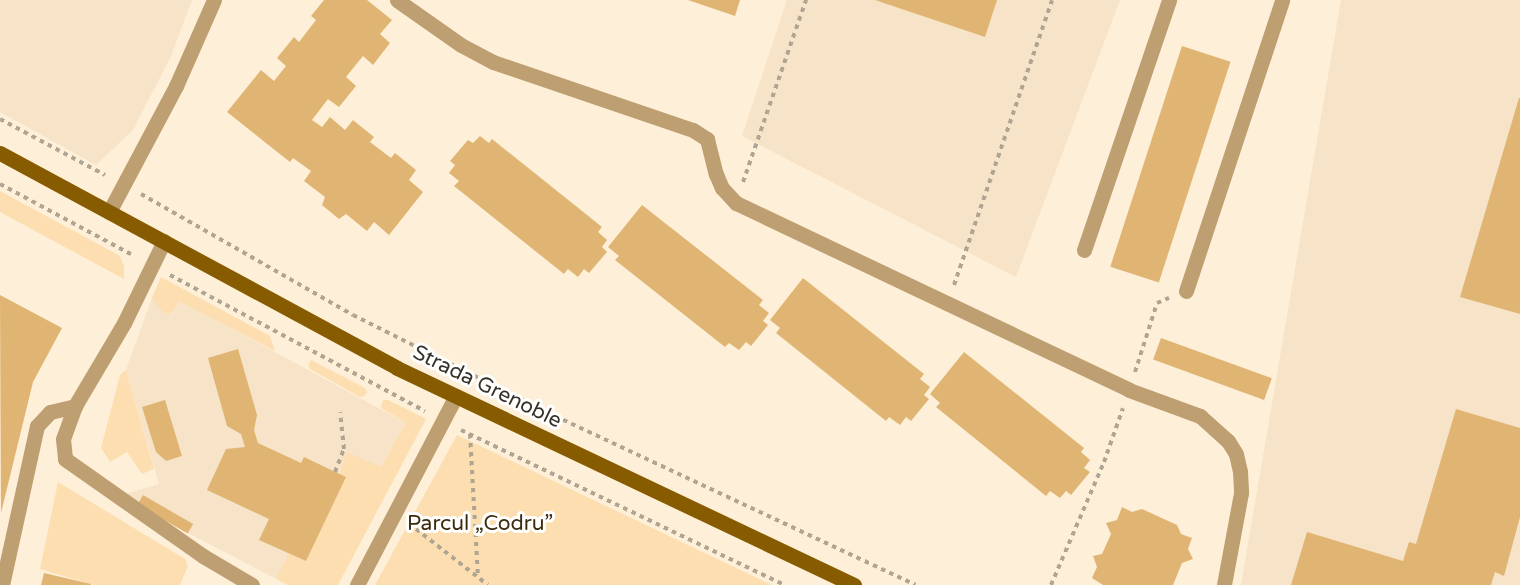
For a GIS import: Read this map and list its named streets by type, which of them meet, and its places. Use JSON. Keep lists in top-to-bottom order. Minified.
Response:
{"streets":{"main road":["Strada Grenoble"]},"parks":["Parcul „Codru”"]}
